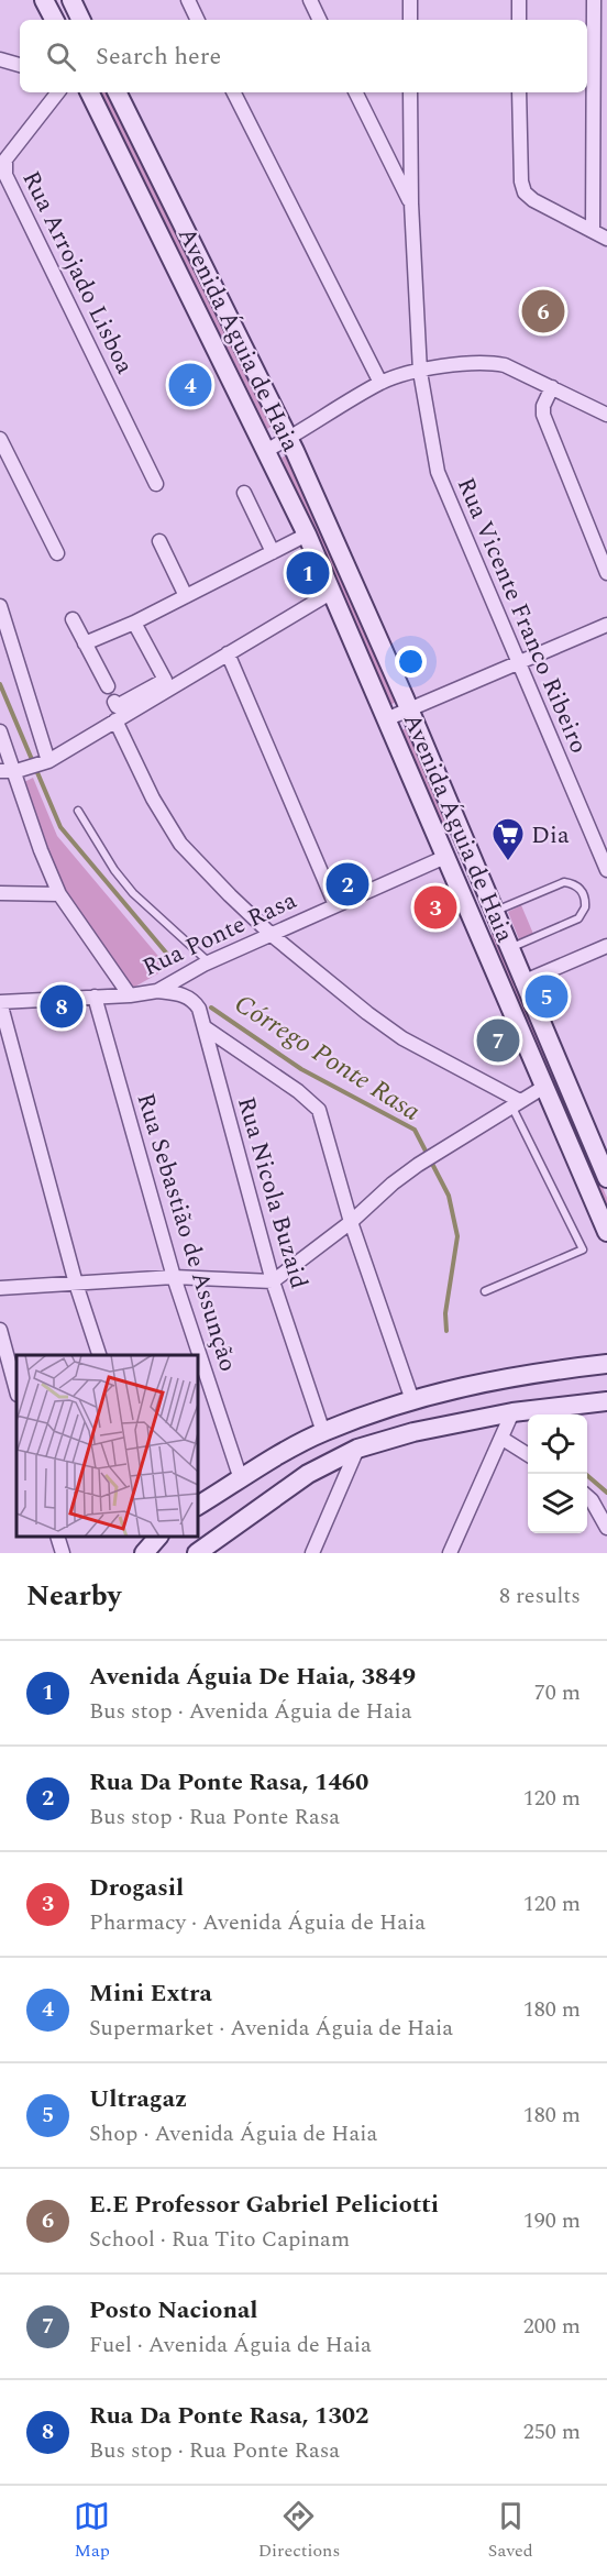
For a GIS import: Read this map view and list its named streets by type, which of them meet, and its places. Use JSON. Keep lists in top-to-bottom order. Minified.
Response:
{"streets":{"main road":["Avenida Águia de Haia"],"street":["Rua Arrojado Lisboa","Rua Vicente Franco Ribeiro","Rua Ponte Rasa","Rua Nicola Buzaid","Rua Sebastião de Assunção"]},"crossings":[["Avenida Águia de Haia","Rua Ponte Rasa"],["Rua Ponte Rasa","Rua Nicola Buzaid"],["Rua Ponte Rasa","Rua Sebastião de Assunção"]],"water":["Córrego Ponte Rasa"],"places":{"supermarket":["Dia"]},"page":{"search":"Search here","pins":["6","4","1","2","3","5","8","7"],"heading":["Nearby","8 results"],"list":[{"mark":"1","name":"Avenida Águia De Haia, 3849","note":"Bus stop · Avenida Águia de Haia","value":"70 m"},{"mark":"2","name":"Rua Da Ponte Rasa, 1460","note":"Bus stop · Rua Ponte Rasa","value":"120 m"},{"mark":"3","name":"Drogasil","note":"Pharmacy · Avenida Águia de Haia","value":"120 m"},{"mark":"4","name":"Mini Extra","note":"Supermarket · Avenida Águia de Haia","value":"180 m"},{"mark":"5","name":"Ultragaz","note":"Shop · Avenida Águia de Haia","value":"180 m"},{"mark":"6","name":"E.E Professor Gabriel Peliciotti","note":"School · Rua Tito Capinam","value":"190 m"},{"mark":"7","name":"Posto Nacional","note":"Fuel · Avenida Águia de Haia","value":"200 m"},{"mark":"8","name":"Rua Da Ponte Rasa, 1302","note":"Bus stop · Rua Ponte Rasa","value":"250 m"}],"nav":["Map","Directions","Saved"]}}
